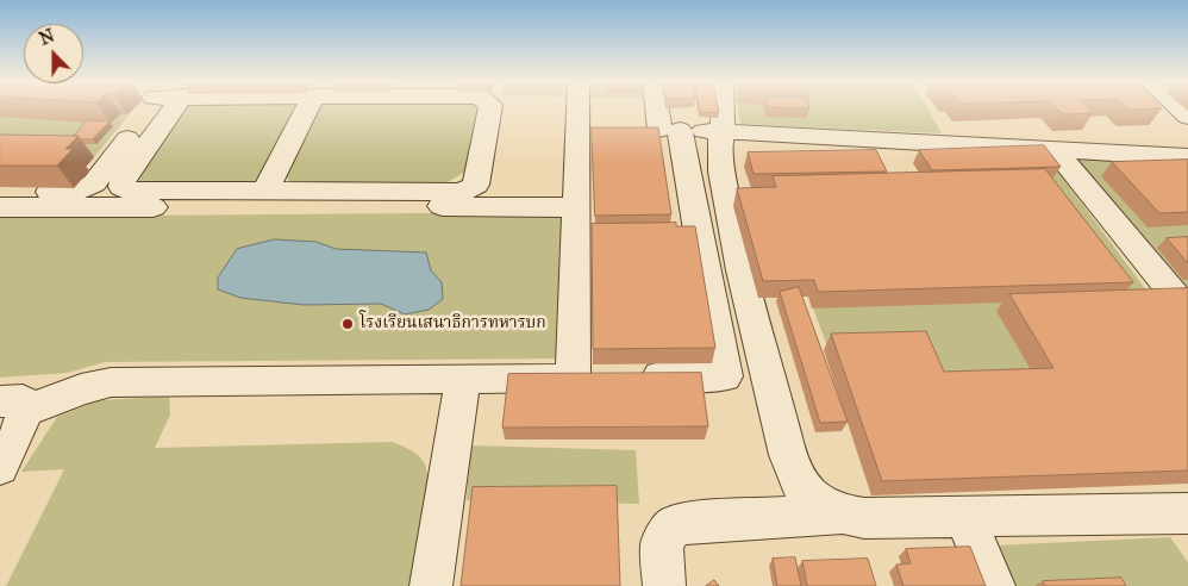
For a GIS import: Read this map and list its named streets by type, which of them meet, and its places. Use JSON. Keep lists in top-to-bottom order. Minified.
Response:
{"places":["โรงเรียนเสนาธิการทหารบก"],"north":"top"}
